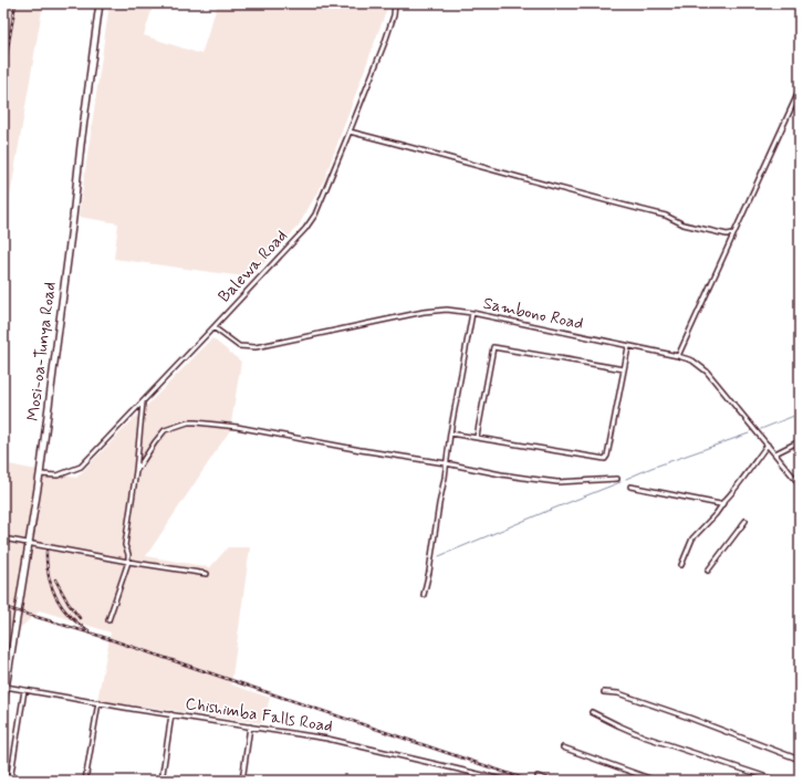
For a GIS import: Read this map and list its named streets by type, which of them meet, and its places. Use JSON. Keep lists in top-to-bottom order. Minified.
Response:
{"streets":{"highway":["Mosi-oa-Tunya Road"],"street":["Balewa Road","Sambono Road","Chishimba Falls Road"]},"crossings":[["Balewa Road","Sambono Road"],["Balewa Road","Mosi-oa-Tunya Road"],["Mosi-oa-Tunya Road","Chishimba Falls Road"]]}
